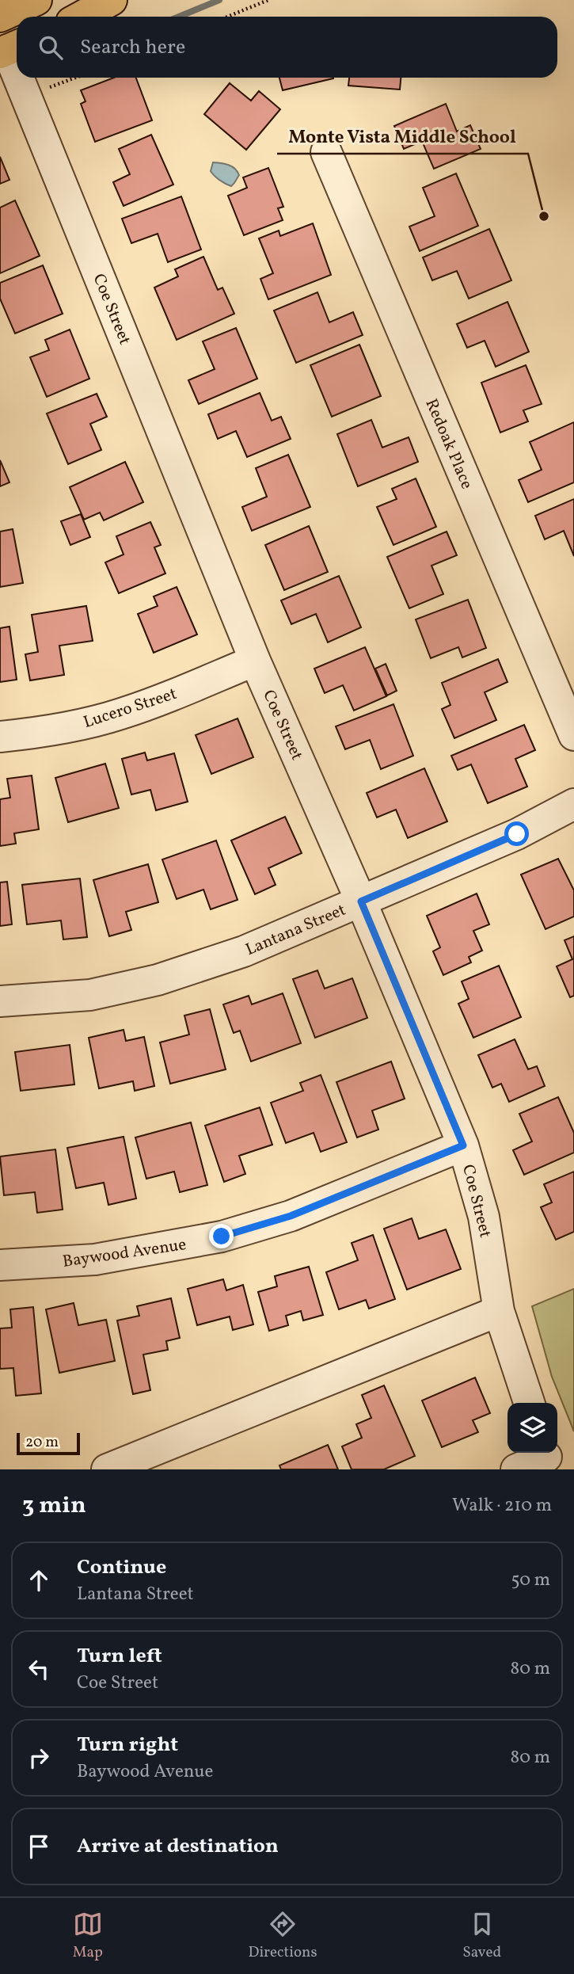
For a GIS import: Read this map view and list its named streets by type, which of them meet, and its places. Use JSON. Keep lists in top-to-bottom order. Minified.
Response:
{"streets":{"street":["Coe Street","Redoak Place","Lucero Street","Lantana Street","Baywood Avenue"]},"crossings":[["Coe Street","Lucero Street"],["Coe Street","Lantana Street"],["Coe Street","Baywood Avenue"]],"places":["Monte Vista Middle School"],"scale_bar":"20 m","page":{"search":"Search here","scale":"20 m","heading":["3 min","Walk · 210 m"],"list":[["Continue","Lantana Street","50 m"],["Turn left","Coe Street","80 m"],["Turn right","Baywood Avenue","80 m"],"Arrive at destination"],"nav":["Map","Directions","Saved"]}}
